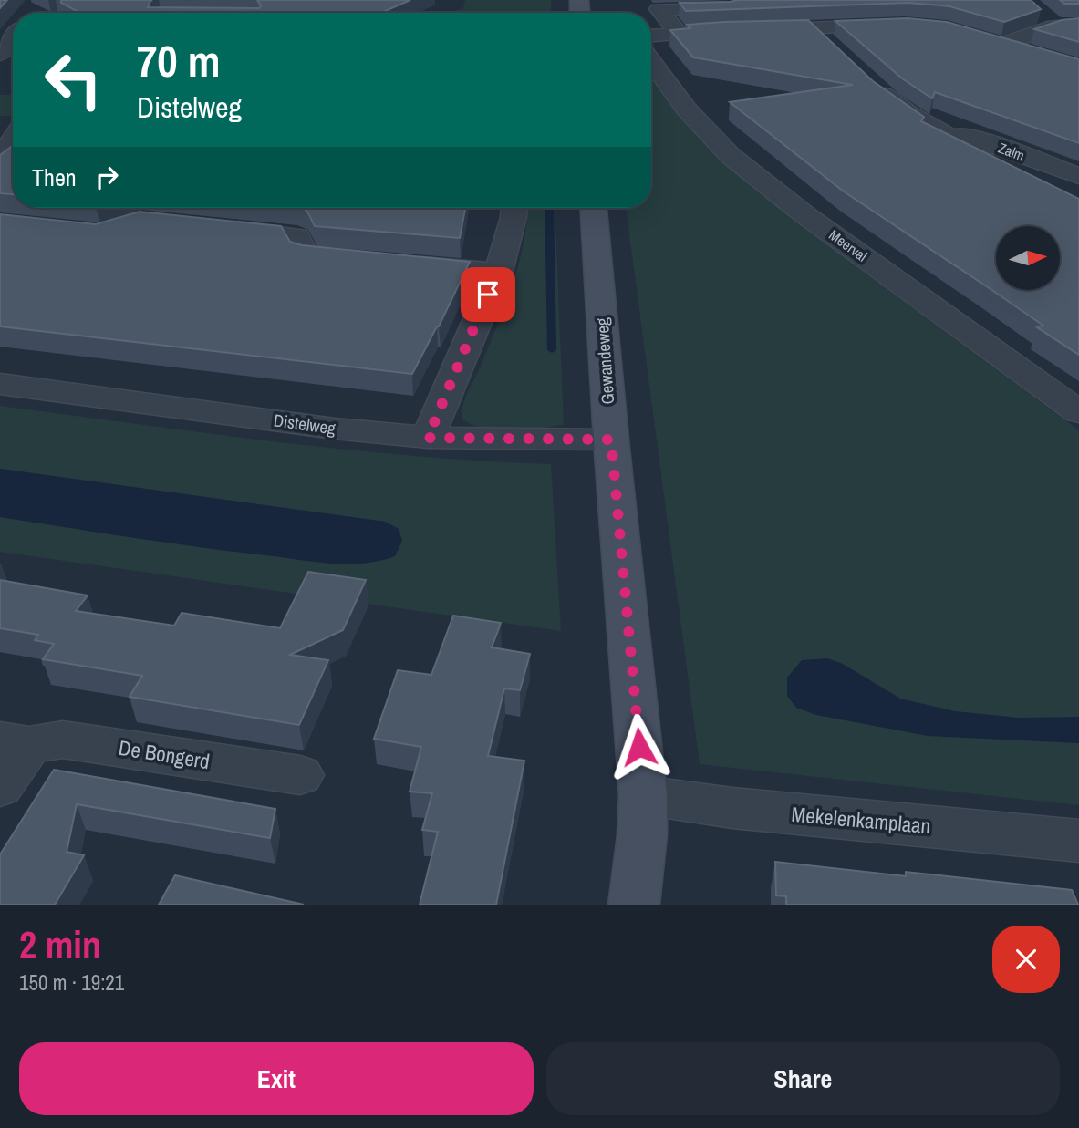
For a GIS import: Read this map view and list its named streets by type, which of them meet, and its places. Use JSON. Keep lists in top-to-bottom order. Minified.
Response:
{"streets":{"street":["Zalm","Meerval","Gewandeweg","Distelweg","De Bongerd","Mekelenkamplaan"]},"crossings":[["Gewandeweg","Distelweg"],["Gewandeweg","Mekelenkamplaan"]],"north":"right","page":{"turn":["70 m","Distelweg"],"then":"Then","heading":["2 min","150 m · 19:21"],"buttons":["Exit","Share"]}}
